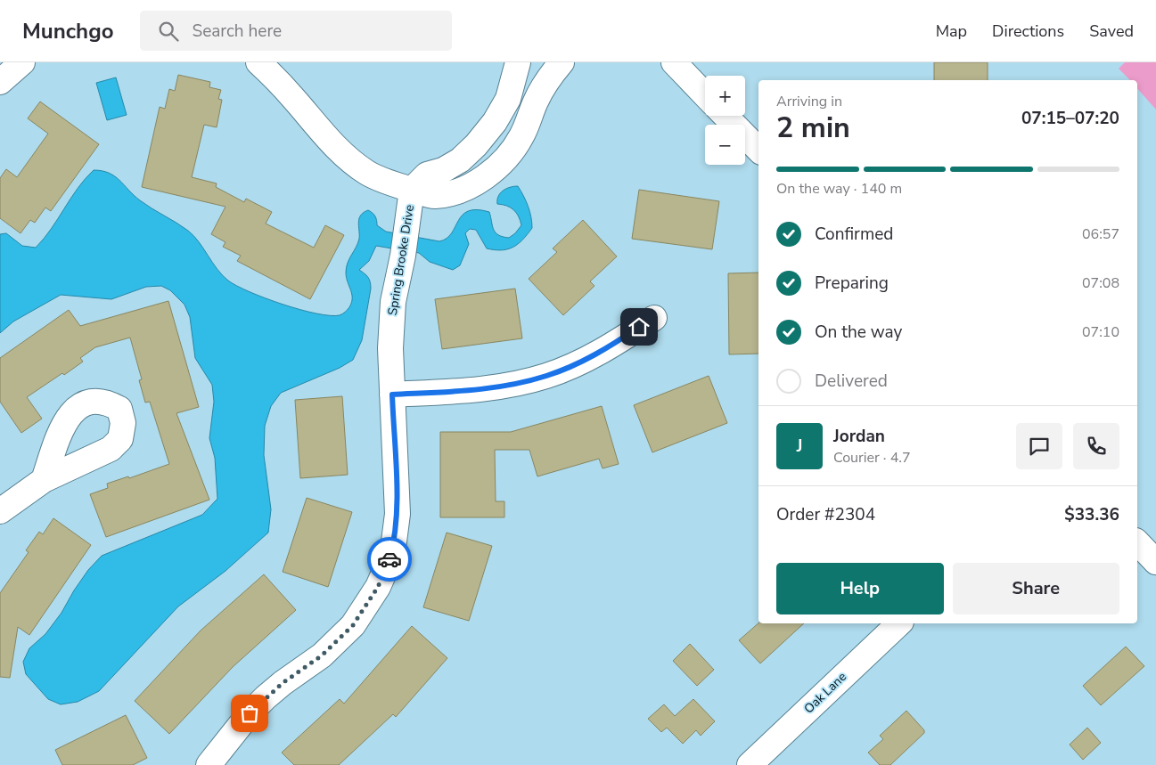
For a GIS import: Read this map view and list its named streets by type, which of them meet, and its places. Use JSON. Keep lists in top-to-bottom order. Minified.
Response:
{"streets":{"street":["Spring Brooke Drive","Oak Lane"]},"page":{"header":"Munchgo","search":"Search here","nav":["Map","Directions","Saved"],"map_buttons":["+","−"],"heading":["2 min","Arriving in","07:15–07:20"],"panel":["Jordan","Courier · 4.7","Order #2304","$33.36"],"bar":"On the way · 140 m","list":[["Confirmed","06:57"],["Preparing","07:08"],["On the way","07:10"],"Delivered"],"round":"J","buttons":["Help","Share"]}}
